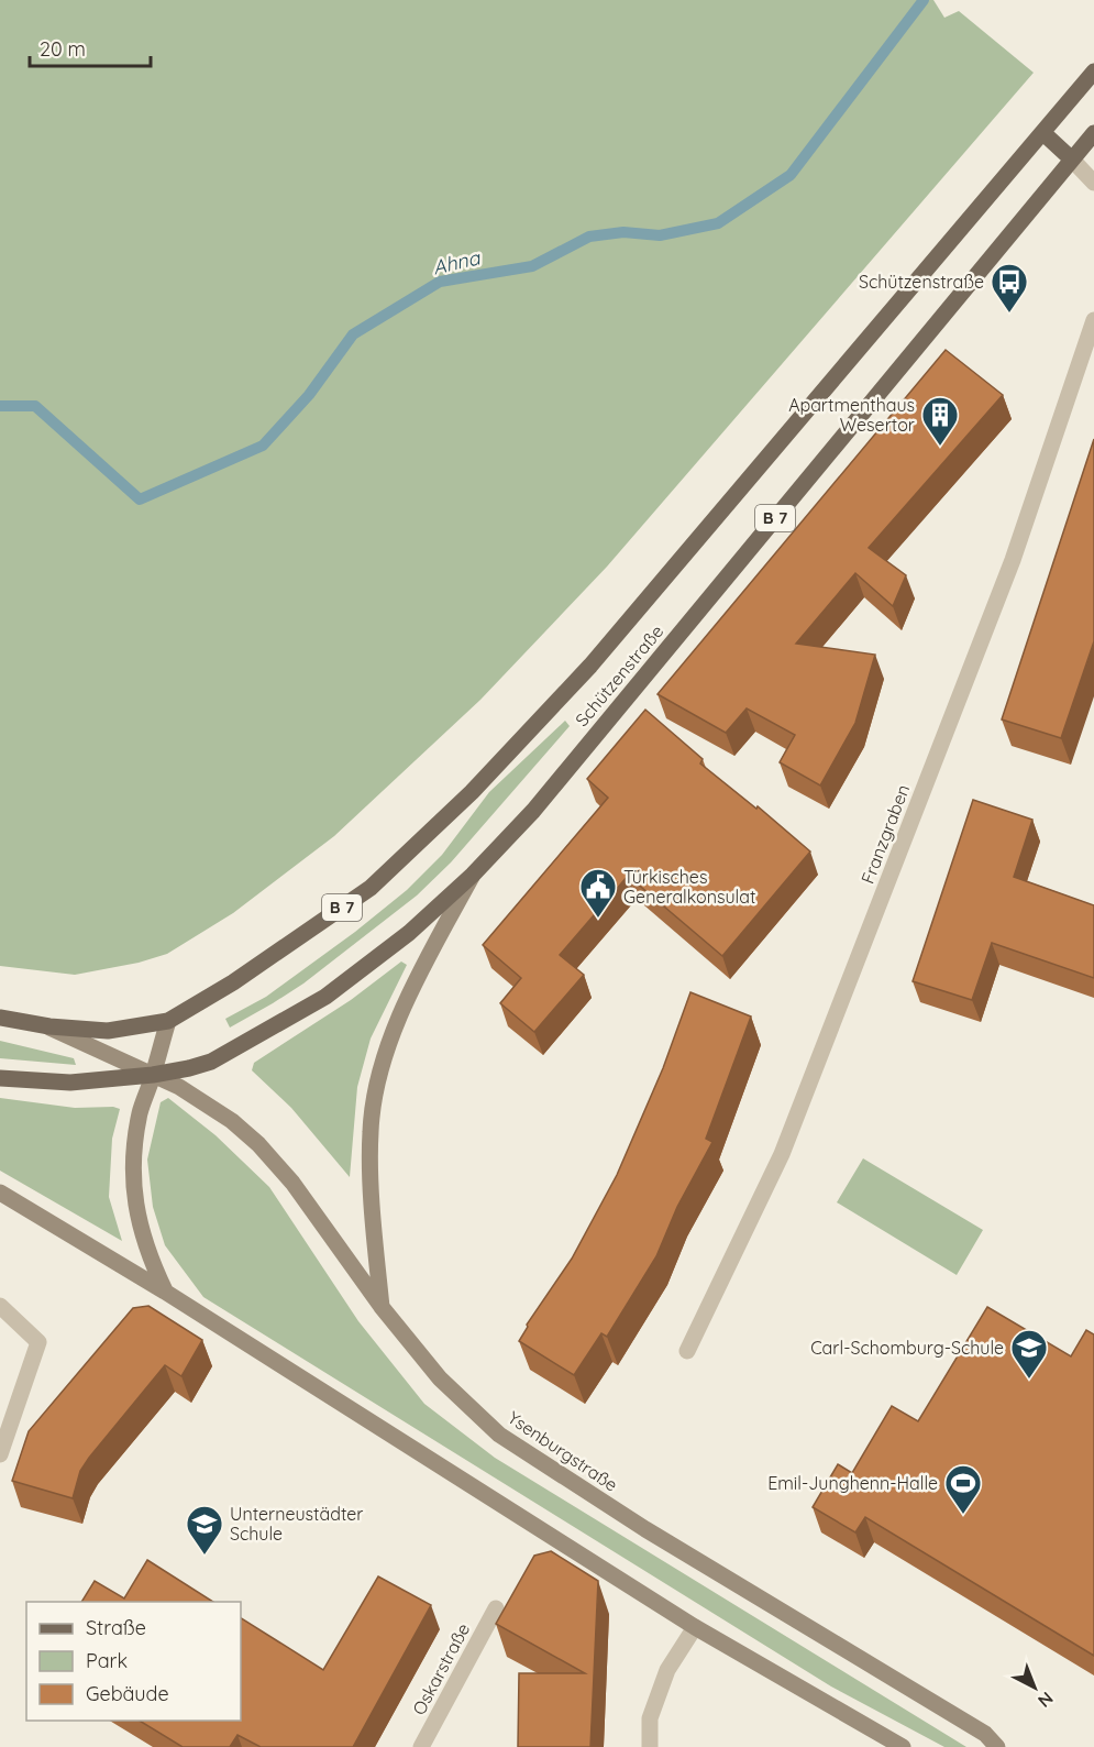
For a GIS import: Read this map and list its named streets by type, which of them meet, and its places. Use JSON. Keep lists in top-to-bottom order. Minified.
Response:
{"streets":{"main road":["B 7","Schützenstraße","Ysenburgstraße"],"street":["Franzgraben","Oskarstraße"]},"crossings":[["B 7","Schützenstraße"],["B 7","Ysenburgstraße"],["Schützenstraße","Ysenburgstraße"]],"water":["Ahna"],"places":{"bus stop":["Schützenstraße"],"building":["Apartmenthaus Wesertor"],"public building":["Türkisches Generalkonsulat"],"school or university":["Carl-Schomburg-Schule","Unterneustädter Schule"],"sports":["Emil-Junghenn-Halle"]},"legend":["Straße","Park","Gebäude"],"scale_bar":"20 m","north":"bottom right"}
